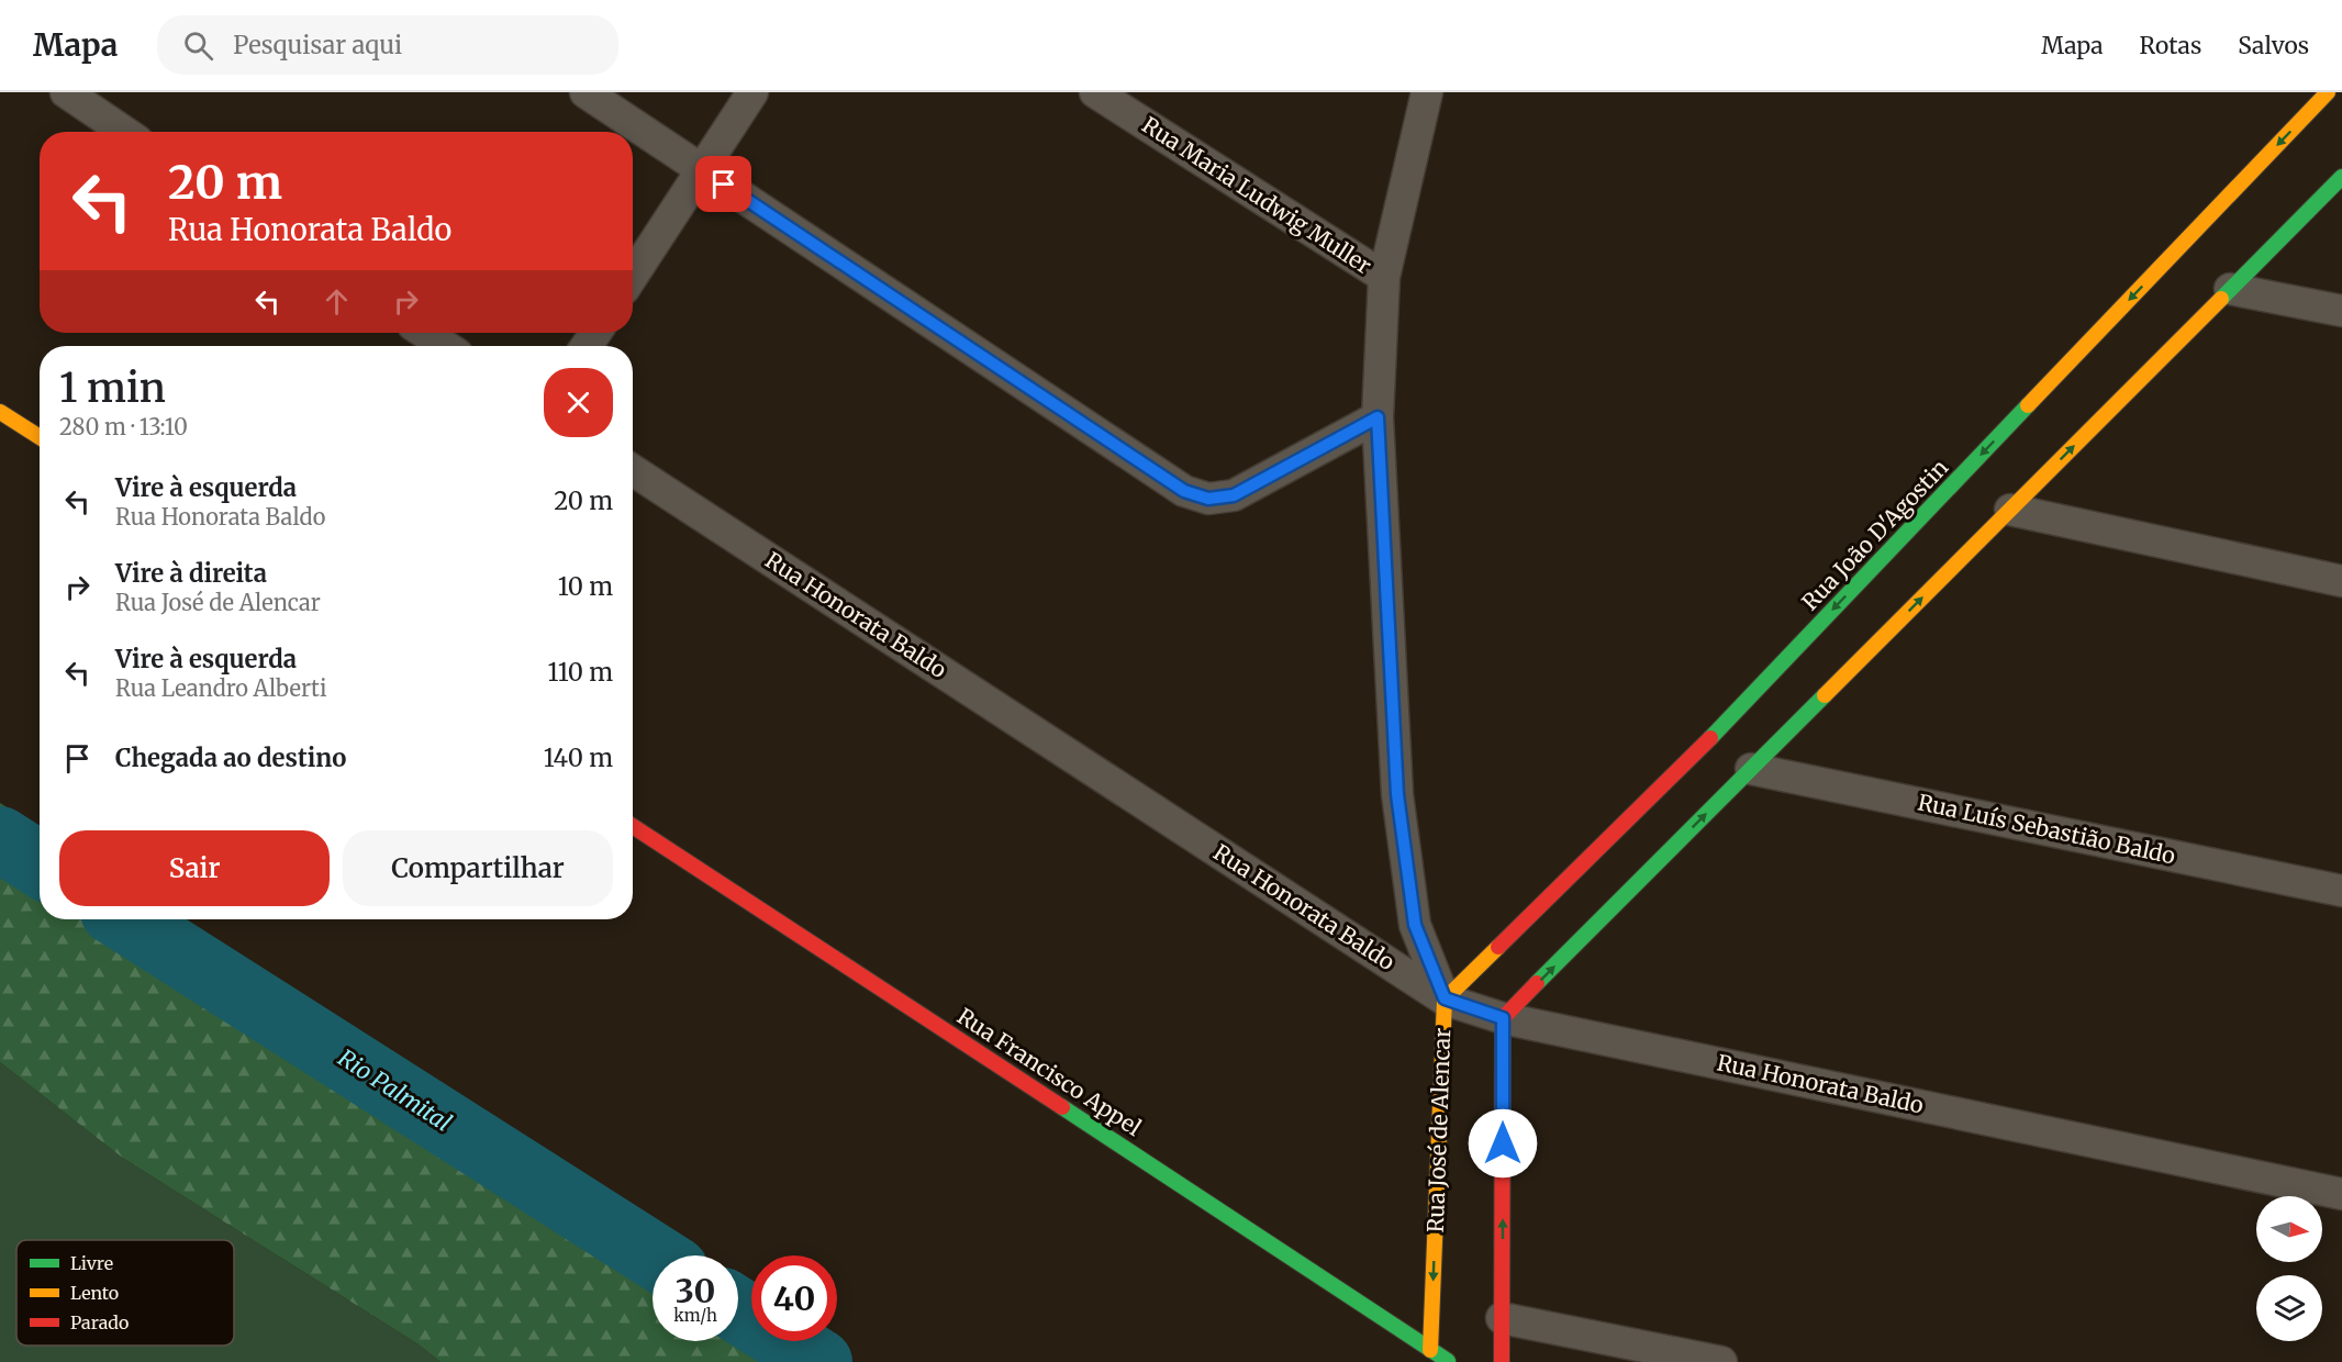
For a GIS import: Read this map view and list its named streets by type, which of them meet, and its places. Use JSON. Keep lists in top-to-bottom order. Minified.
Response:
{"streets":{"street":["Rua Maria Ludwig Muller","Rua João D'Agostin","Rua Honorata Baldo","Rua Luís Sebastião Baldo","Rua Francisco Appel","Rua José de Alencar"]},"crossings":[["Rua Maria Ludwig Muller","Rua José de Alencar"],["Rua João D'Agostin","Rua Honorata Baldo"],["Rua João D'Agostin","Rua José de Alencar"],["Rua Honorata Baldo","Rua José de Alencar"],["Rua Francisco Appel","Rua José de Alencar"]],"water":["Rio Palmital"],"legend":["Livre","Lento","Parado"],"north":"right","page":{"header":"Mapa","search":"Pesquisar aqui","nav":["Mapa","Rotas","Salvos"],"turn":["20 m","Rua Honorata Baldo"],"heading":["1 min","280 m · 13:10"],"list":[{"name":"Vire à esquerda","note":"Rua Honorata Baldo","value":"20 m"},{"name":"Vire à direita","note":"Rua José de Alencar","value":"10 m"},{"name":"Vire à esquerda","note":"Rua Leandro Alberti","value":"110 m"},{"name":"Chegada ao destino","value":"140 m"}],"buttons":["Sair","Compartilhar"],"speed":"30 km/h","limit":"40"}}
